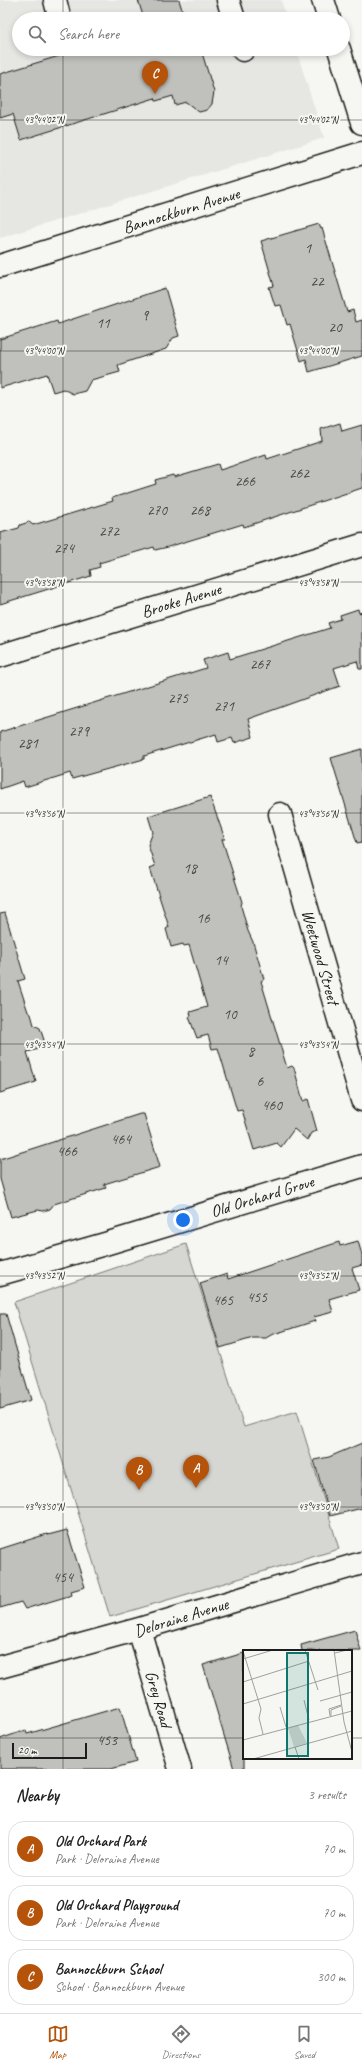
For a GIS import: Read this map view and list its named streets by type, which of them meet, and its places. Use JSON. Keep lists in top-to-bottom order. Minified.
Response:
{"streets":{"street":["Bannockburn Avenue","Brooke Avenue","Weetwood Street","Old Orchard Grove","Deloraine Avenue","Grey Road"]},"crossings":[["Deloraine Avenue","Grey Road"]],"house_numbers":["1","22","9","11","20","262","266","270","268","272","274","267","275","271","279","281","18","16","14","10","8","6","460","464","466","455","465","454","453"],"scale_bar":"20 m","page":{"search":"Search here","pins":["C","A","B"],"scale":"20 m","heading":["Nearby","3 results"],"list":[{"mark":"A","name":"Old Orchard Park","note":"Park · Deloraine Avenue","value":"70 m"},{"mark":"B","name":"Old Orchard Playground","note":"Park · Deloraine Avenue","value":"70 m"},{"mark":"C","name":"Bannockburn School","note":"School · Bannockburn Avenue","value":"300 m"}],"nav":["Map","Directions","Saved"]},"coordinates":["43°44'02\"N","43°44'00\"N","43°43'58\"N","43°43'56\"N","43°43'54\"N","43°43'52\"N","43°43'50\"N"]}
